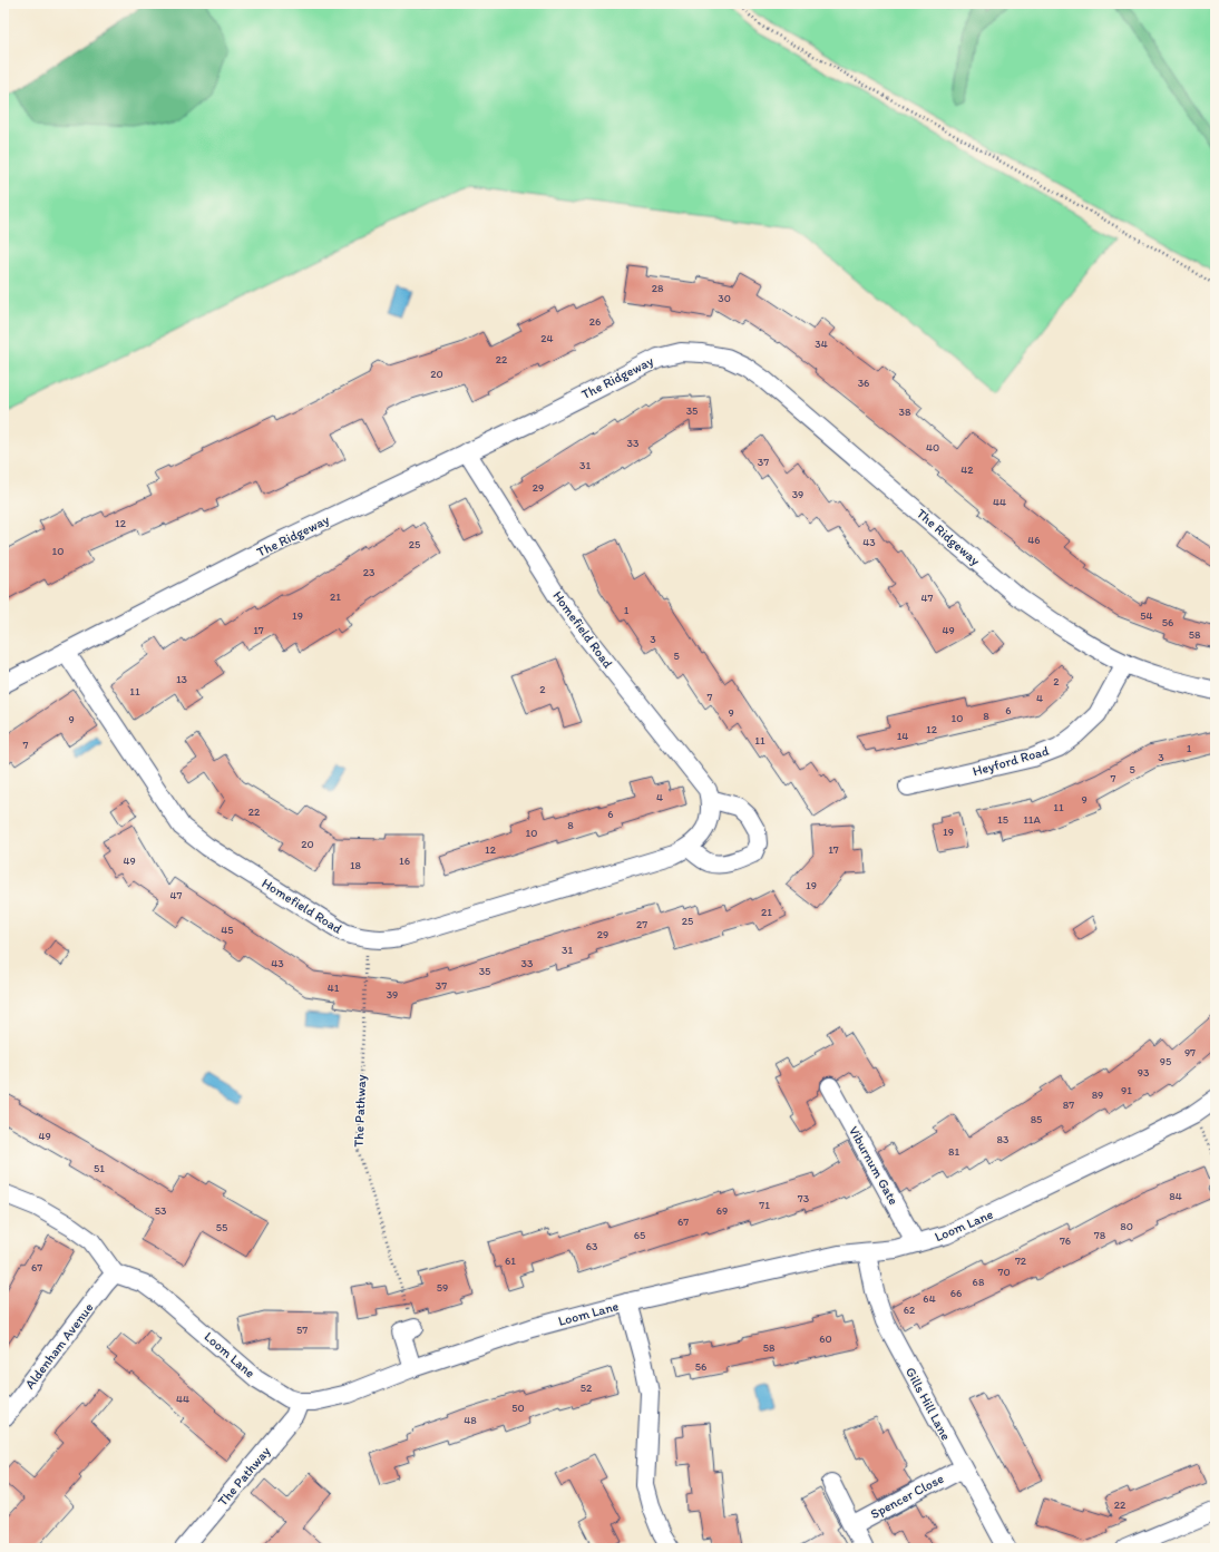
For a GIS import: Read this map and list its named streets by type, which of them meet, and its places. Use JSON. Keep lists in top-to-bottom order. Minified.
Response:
{"streets":{"street":["The Ridgeway","Homefield Road","Heyford Road","The Pathway","Viburnum Gate","Loom Lane","Aldenham Avenue","Gills Hill Lane","Spencer Close"]},"crossings":[["The Ridgeway","Homefield Road"],["The Ridgeway","Heyford Road"],["Homefield Road","The Pathway"],["The Pathway","Loom Lane"],["Viburnum Gate","Loom Lane"],["Loom Lane","Aldenham Avenue"],["Loom Lane","Gills Hill Lane"],["Gills Hill Lane","Spencer Close"]],"house_numbers":["28","30","26","24","34","22","20","36","35","38","33","40","37","31","42","29","39","44","12","46","43","25","10","23","21","47","1","19","54","56","17","49","58","3","5","13","2","2","11","7","4","6","9","8","10","9","12","14","11","7","1","3","5","7","4","9","11","22","6","15","11A","8","19","10","20","12","17","49","16","18","19","47","21","25","27","45","29","31","43","33","35","37","41","39","97","95","93","91","89","87","85","49","83","81","51","84","73","71","53","69","67","80","55","65","78","76","63","61","72","67","70","68","59","66","64","62","57","60","58","56","52","44","50","48","22"]}
